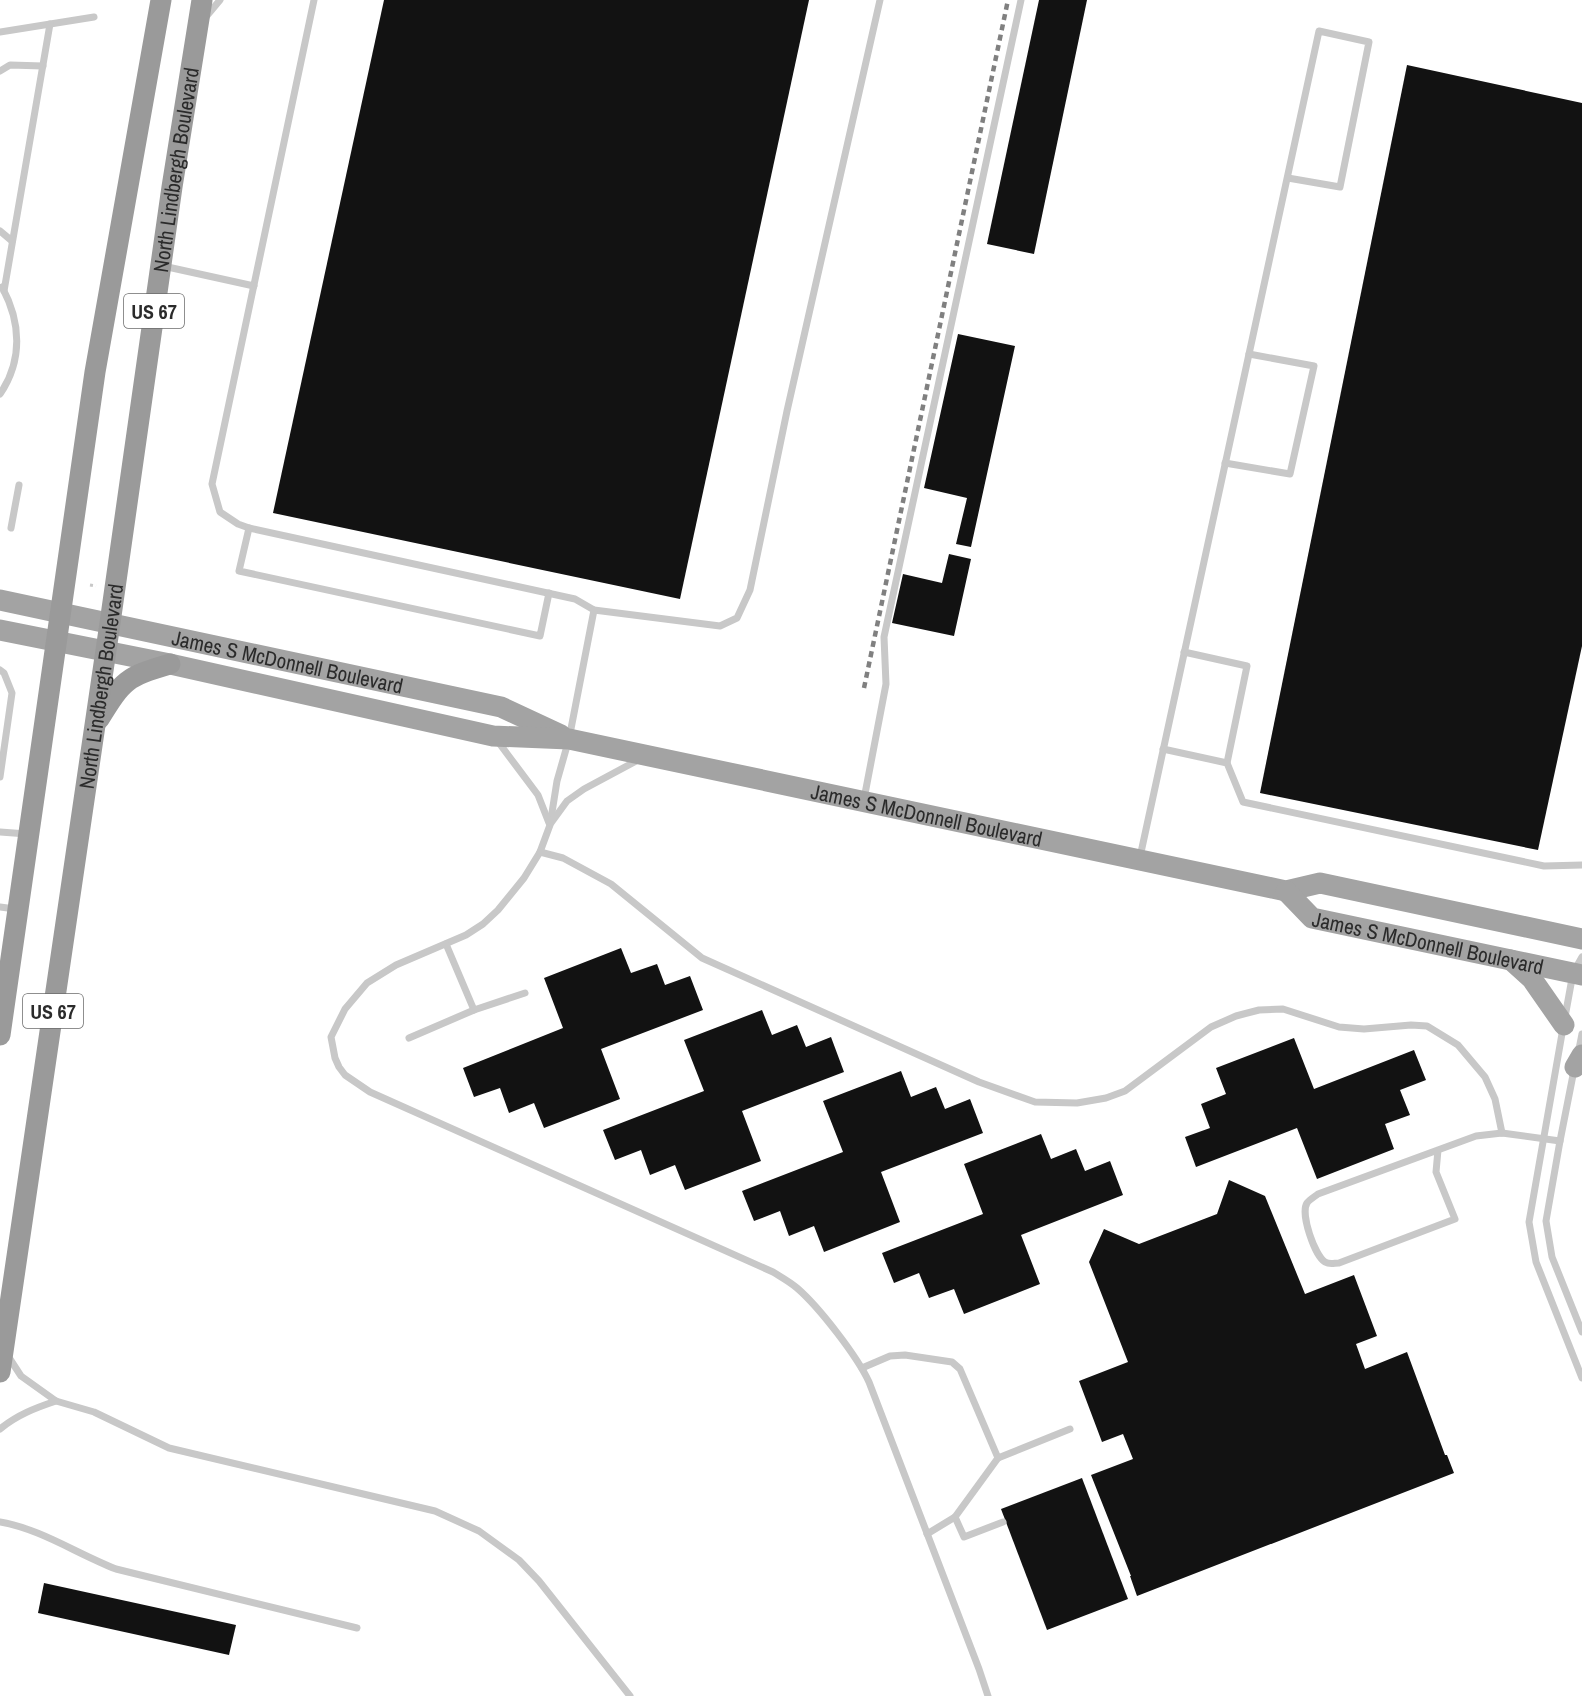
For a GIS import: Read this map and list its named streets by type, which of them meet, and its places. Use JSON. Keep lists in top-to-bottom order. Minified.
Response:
{"streets":{"highway":["North Lindbergh Boulevard","US 67"],"main road":["James S McDonnell Boulevard"]},"crossings":[["North Lindbergh Boulevard","James S McDonnell Boulevard"]]}
